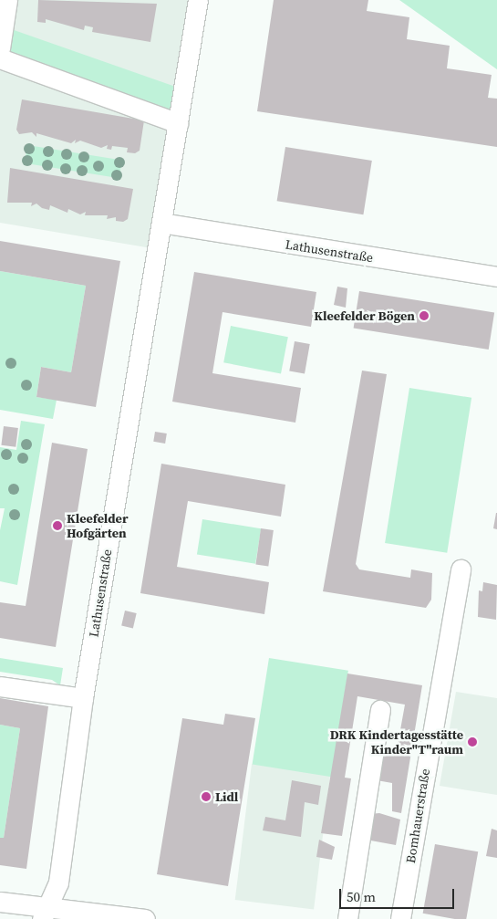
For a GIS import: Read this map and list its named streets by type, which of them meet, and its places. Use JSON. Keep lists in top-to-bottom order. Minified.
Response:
{"streets":{"street":["Lathusenstraße","Bomhauerstraße"]},"places":["Kleefelder Bögen","Kleefelder Hofgärten","DRK Kindertagesstätte Kinder\"T\"raum","Lidl"],"scale_bar":"50 m"}
